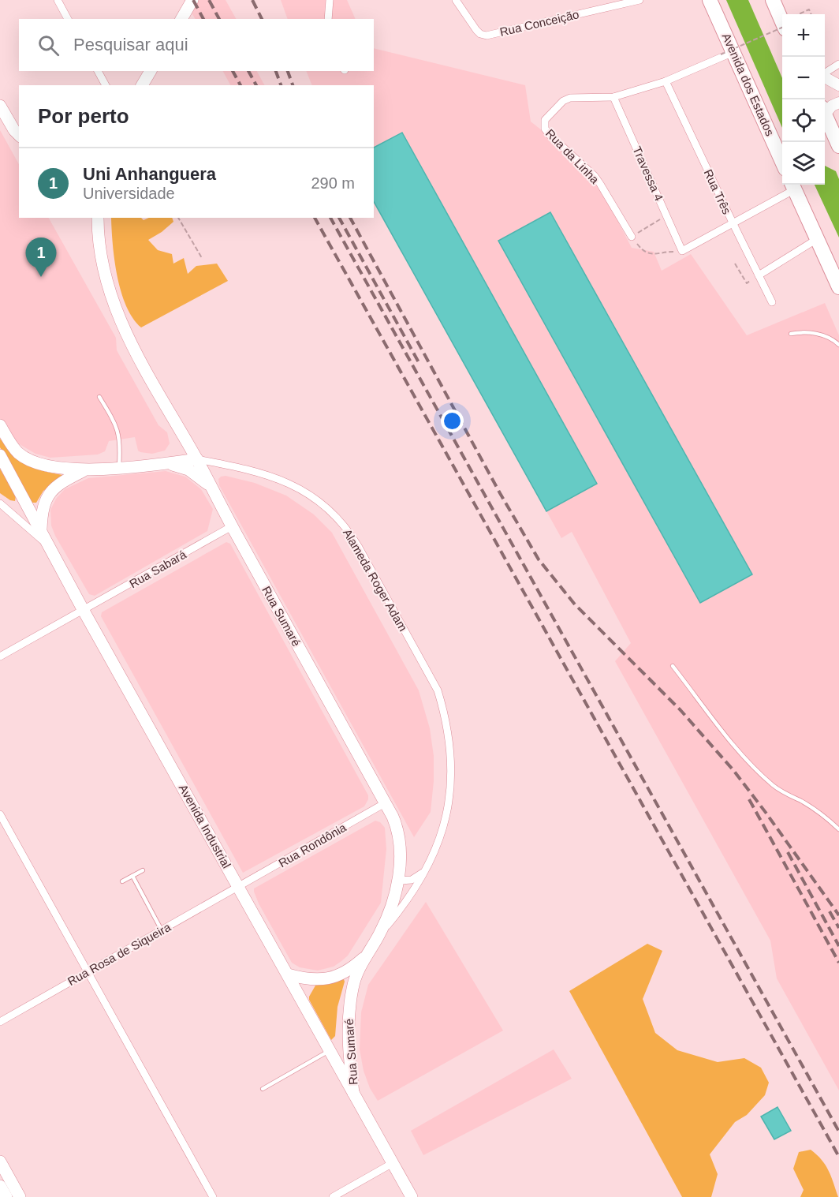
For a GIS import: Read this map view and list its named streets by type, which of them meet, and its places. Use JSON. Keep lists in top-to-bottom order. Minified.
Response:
{"streets":{"highway":["Avenida dos Estados"],"main road":["Alameda Roger Adam","Rua Sumaré","Avenida Industrial"],"street":["Rua Conceição","Rua da Linha","Travessa 4","Rua Três","Rua Sabará","Rua Rondônia","Rua Rosa de Siqueira"]},"crossings":[["Avenida dos Estados","Rua da Linha"],["Rua da Linha","Travessa 4"],["Rua da Linha","Rua Três"],["Rua Sabará","Rua Sumaré"],["Rua Sabará","Avenida Industrial"],["Alameda Roger Adam","Rua Sumaré"],["Alameda Roger Adam","Avenida Industrial"],["Rua Sumaré","Avenida Industrial"],["Rua Sumaré","Rua Rondônia"],["Avenida Industrial","Rua Rondônia"],["Avenida Industrial","Rua Rosa de Siqueira"],["Rua Rondônia","Rua Rosa de Siqueira"]],"page":{"map_buttons":["+","−"],"search":"Pesquisar aqui","heading":"Por perto","list":[{"mark":"1","name":"Uni Anhanguera","note":"Universidade","value":"290 m"}],"pins":"1"}}
